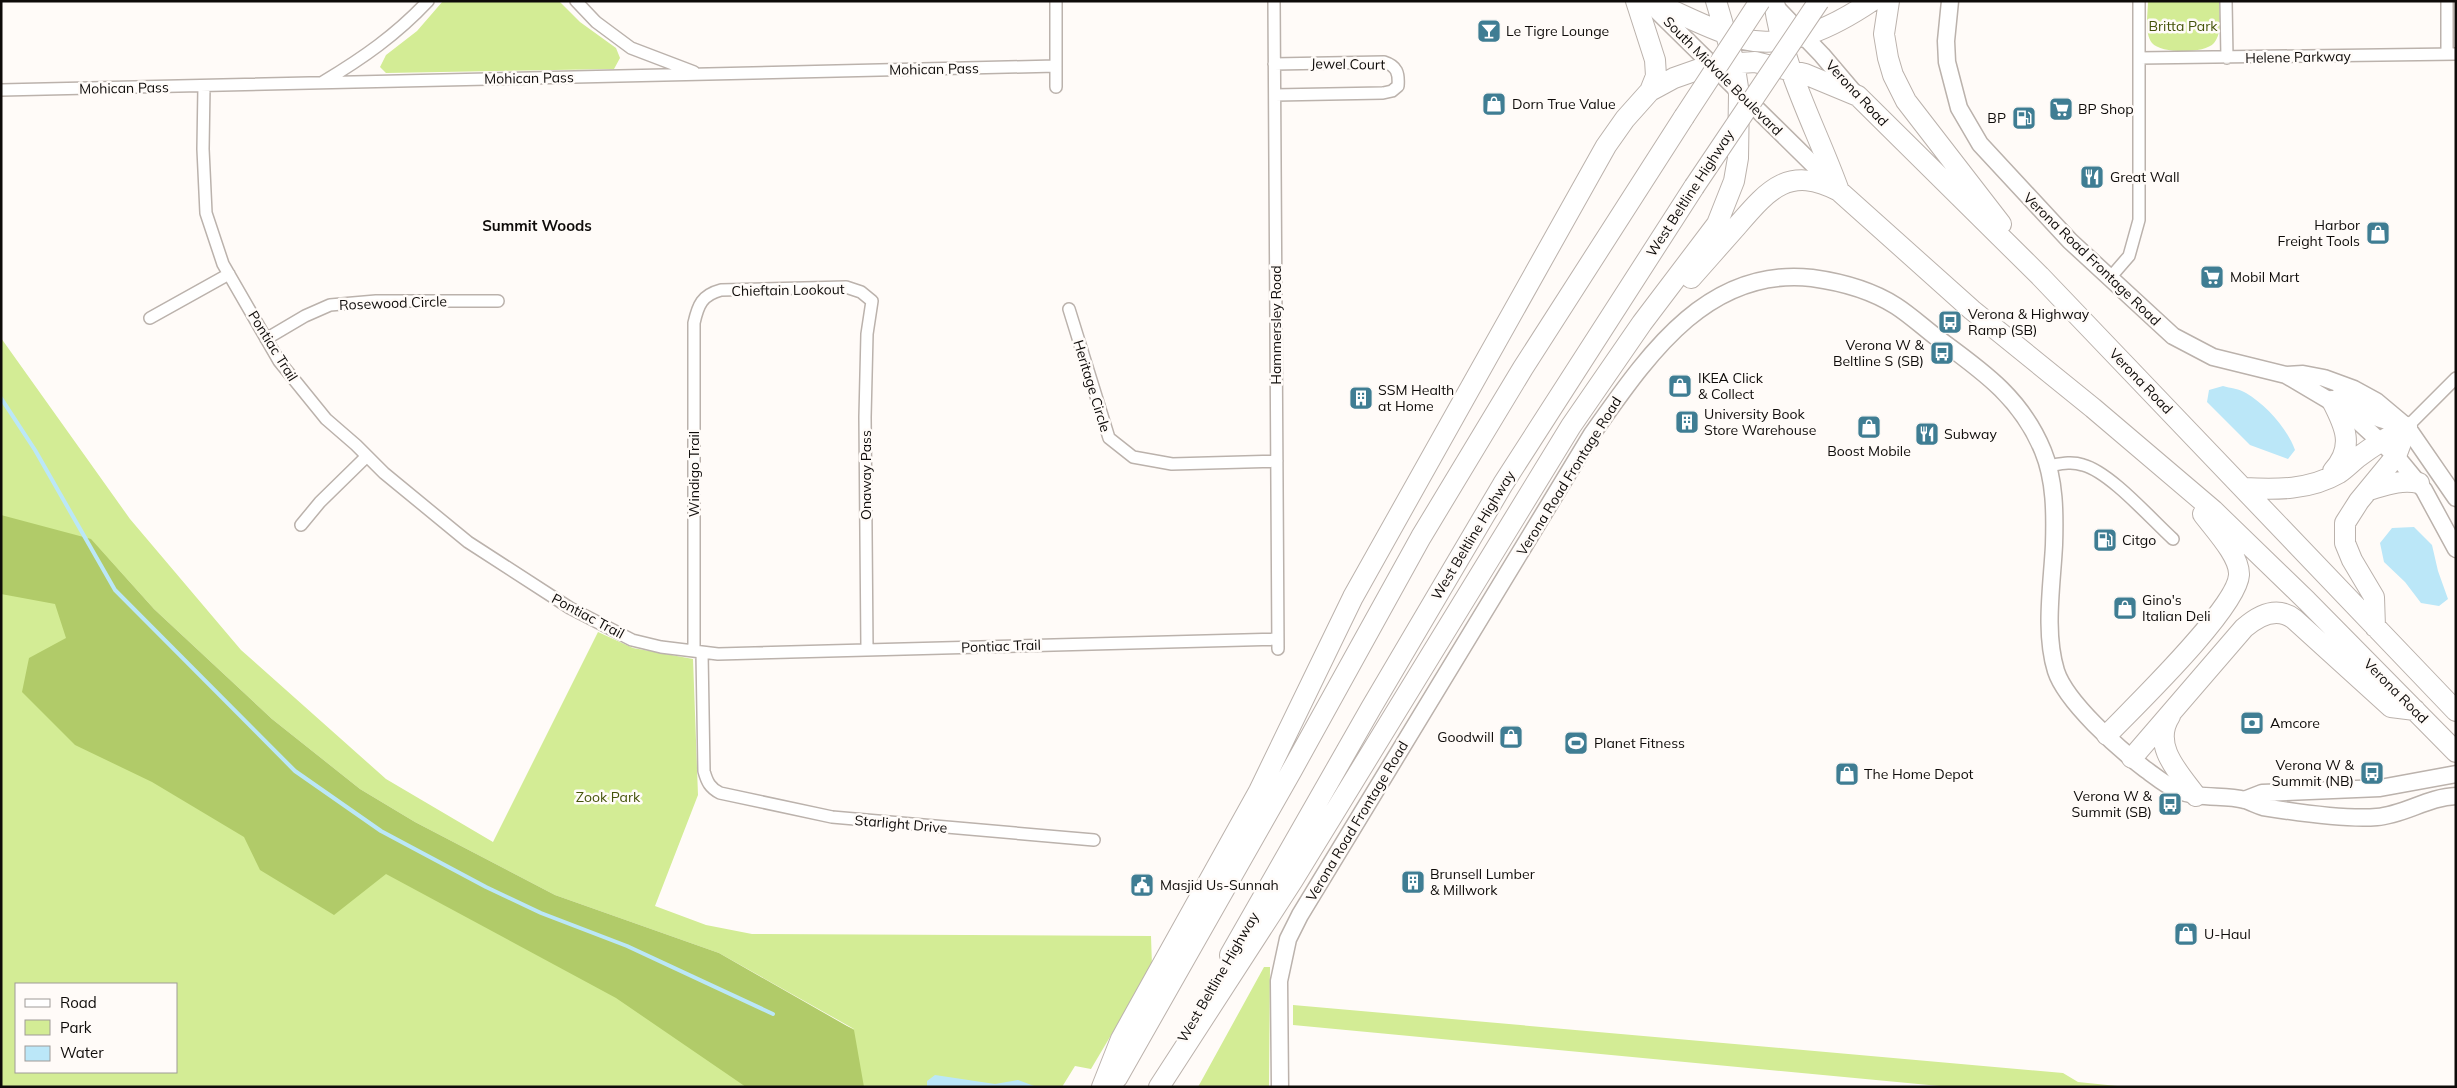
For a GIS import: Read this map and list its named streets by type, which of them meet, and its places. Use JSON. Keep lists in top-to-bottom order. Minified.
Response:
{"streets":{"highway":["Verona Road","West Beltline Highway"],"street":["Helene Parkway","Jewel Court","Mohican Pass","South Midvale Boulevard","Verona Road Frontage Road","Chieftain Lookout","Rosewood Circle","Hammersley Road","Pontiac Trail","Heritage Circle","Windigo Trail","Onaway Pass","Starlight Drive"]},"crossings":[["Jewel Court","Hammersley Road"],["Mohican Pass","Pontiac Trail"],["South Midvale Boulevard","Verona Road"],["Chieftain Lookout","Windigo Trail"],["Chieftain Lookout","Onaway Pass"],["Rosewood Circle","Pontiac Trail"],["Hammersley Road","Pontiac Trail"],["Hammersley Road","Heritage Circle"],["Pontiac Trail","Windigo Trail"],["Pontiac Trail","Onaway Pass"],["Windigo Trail","Starlight Drive"]],"districts":["Summit Woods"],"parks":["Britta Park","Zook Park"],"places":{"bar":["Le Tigre Lounge"],"shop":["Dorn True Value","Harbor Freight Tools","IKEA Click & Collect","Boost Mobile","Gino's Italian Deli","Goodwill","The Home Depot","U-Haul"],"supermarket":["BP Shop","Mobil Mart"],"fuel station":["BP","Citgo"],"restaurant":["Great Wall","Subway"],"bus stop":["Verona & Highway Ramp (SB)","Verona W & Beltline S (SB)","Verona W & Summit (NB)","Verona W & Summit (SB)"],"building":["SSM Health at Home","University Book Store Warehouse","Brunsell Lumber & Millwork"],"bank":["Amcore"],"sports":["Planet Fitness"],"public building":["Masjid Us-Sunnah"]},"legend":["Road","Park","Water"]}
